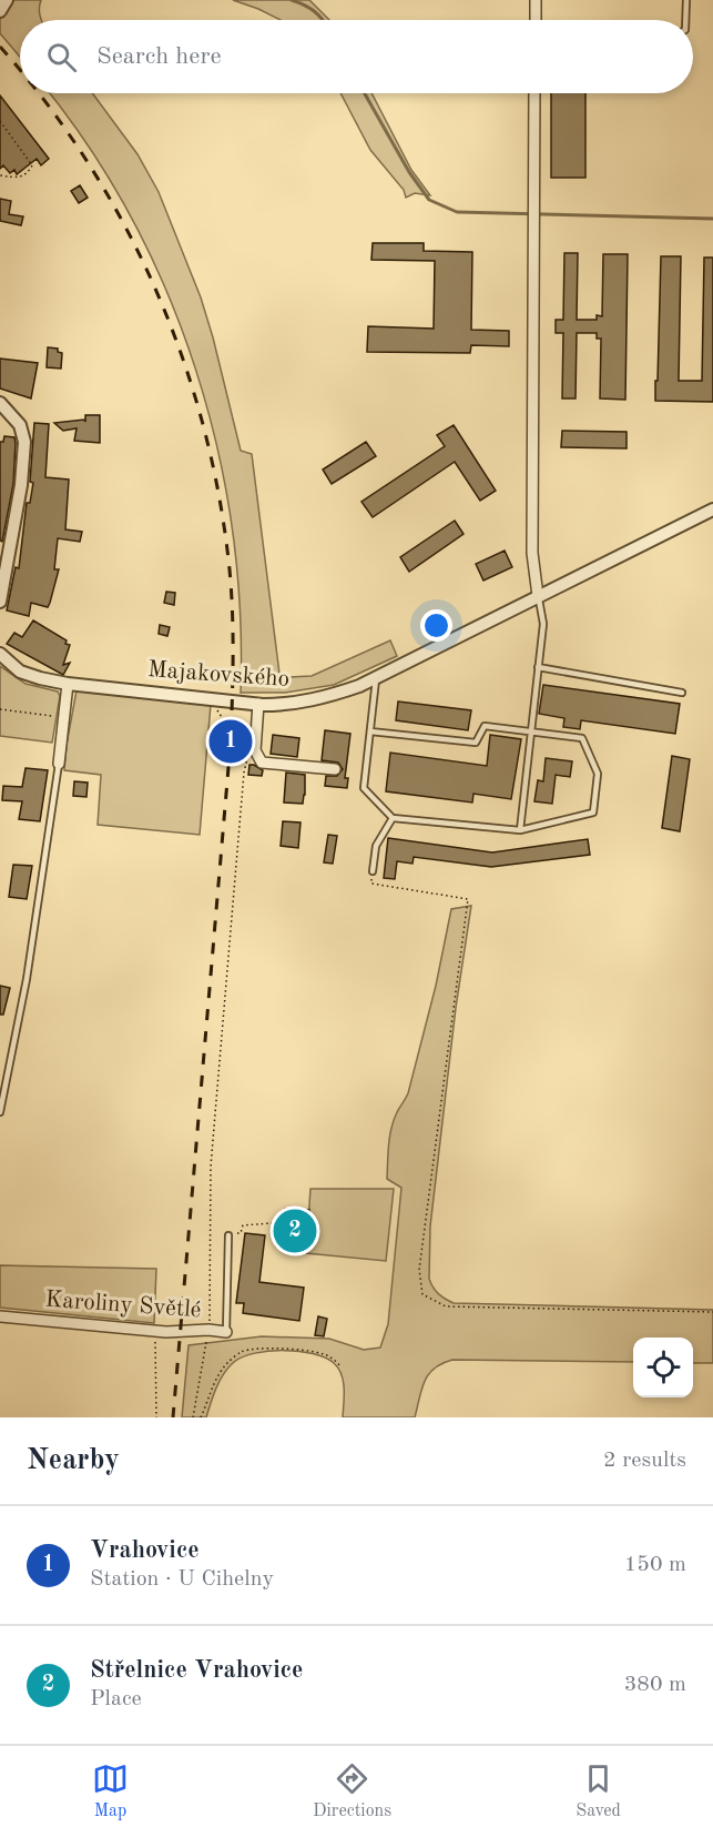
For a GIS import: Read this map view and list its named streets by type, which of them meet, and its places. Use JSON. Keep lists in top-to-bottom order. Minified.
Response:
{"streets":{"street":["Majakovského","Karoliny Světlé"]},"page":{"search":"Search here","pins":["1","2"],"heading":["Nearby","2 results"],"list":[{"mark":"1","name":"Vrahovice","note":"Station · U Cihelny","value":"150 m"},{"mark":"2","name":"Střelnice Vrahovice","note":"Place","value":"380 m"}],"nav":["Map","Directions","Saved"]}}
